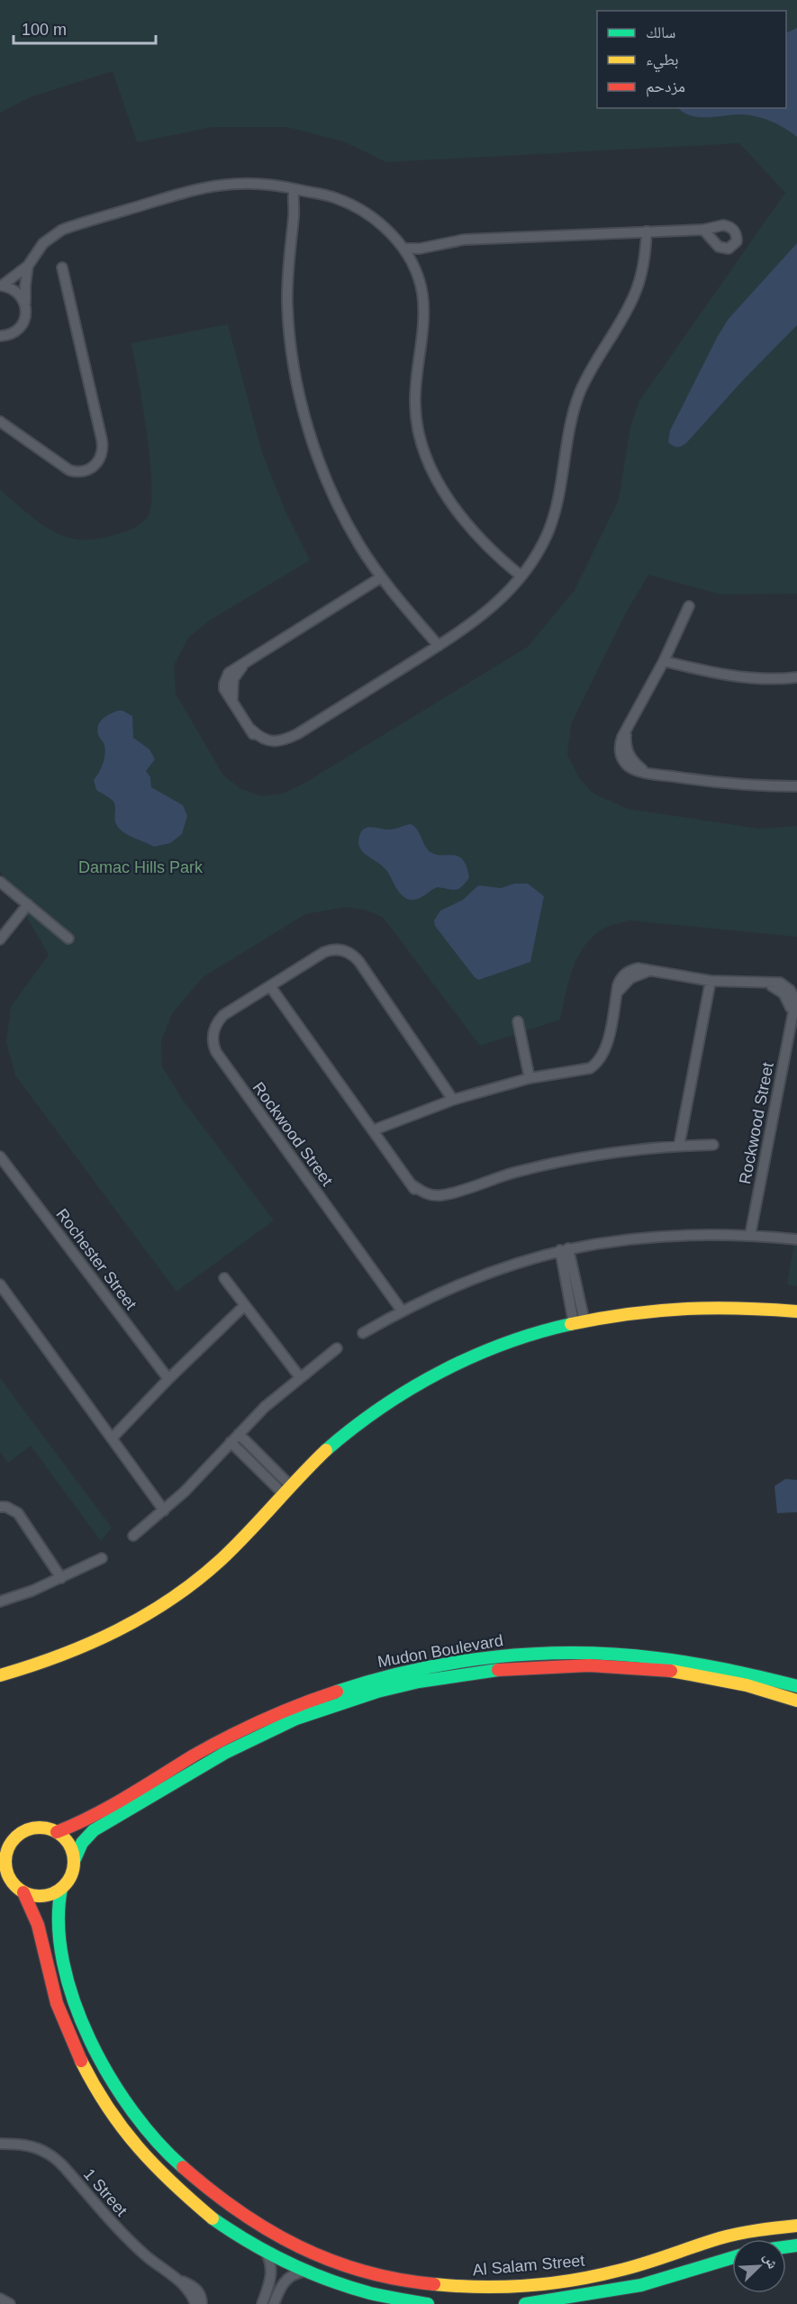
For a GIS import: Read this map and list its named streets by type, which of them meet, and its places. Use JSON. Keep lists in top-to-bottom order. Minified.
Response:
{"streets":{"street":["Rockwood Street","Rochester Street","Mudon Boulevard","1 Street","Al Salam Street"]},"crossings":[["Mudon Boulevard","Al Salam Street"]],"parks":["Damac Hills Park"],"legend":["سالك","بطيء","مزدحم"],"scale_bar":"100 m","north":"top right"}
